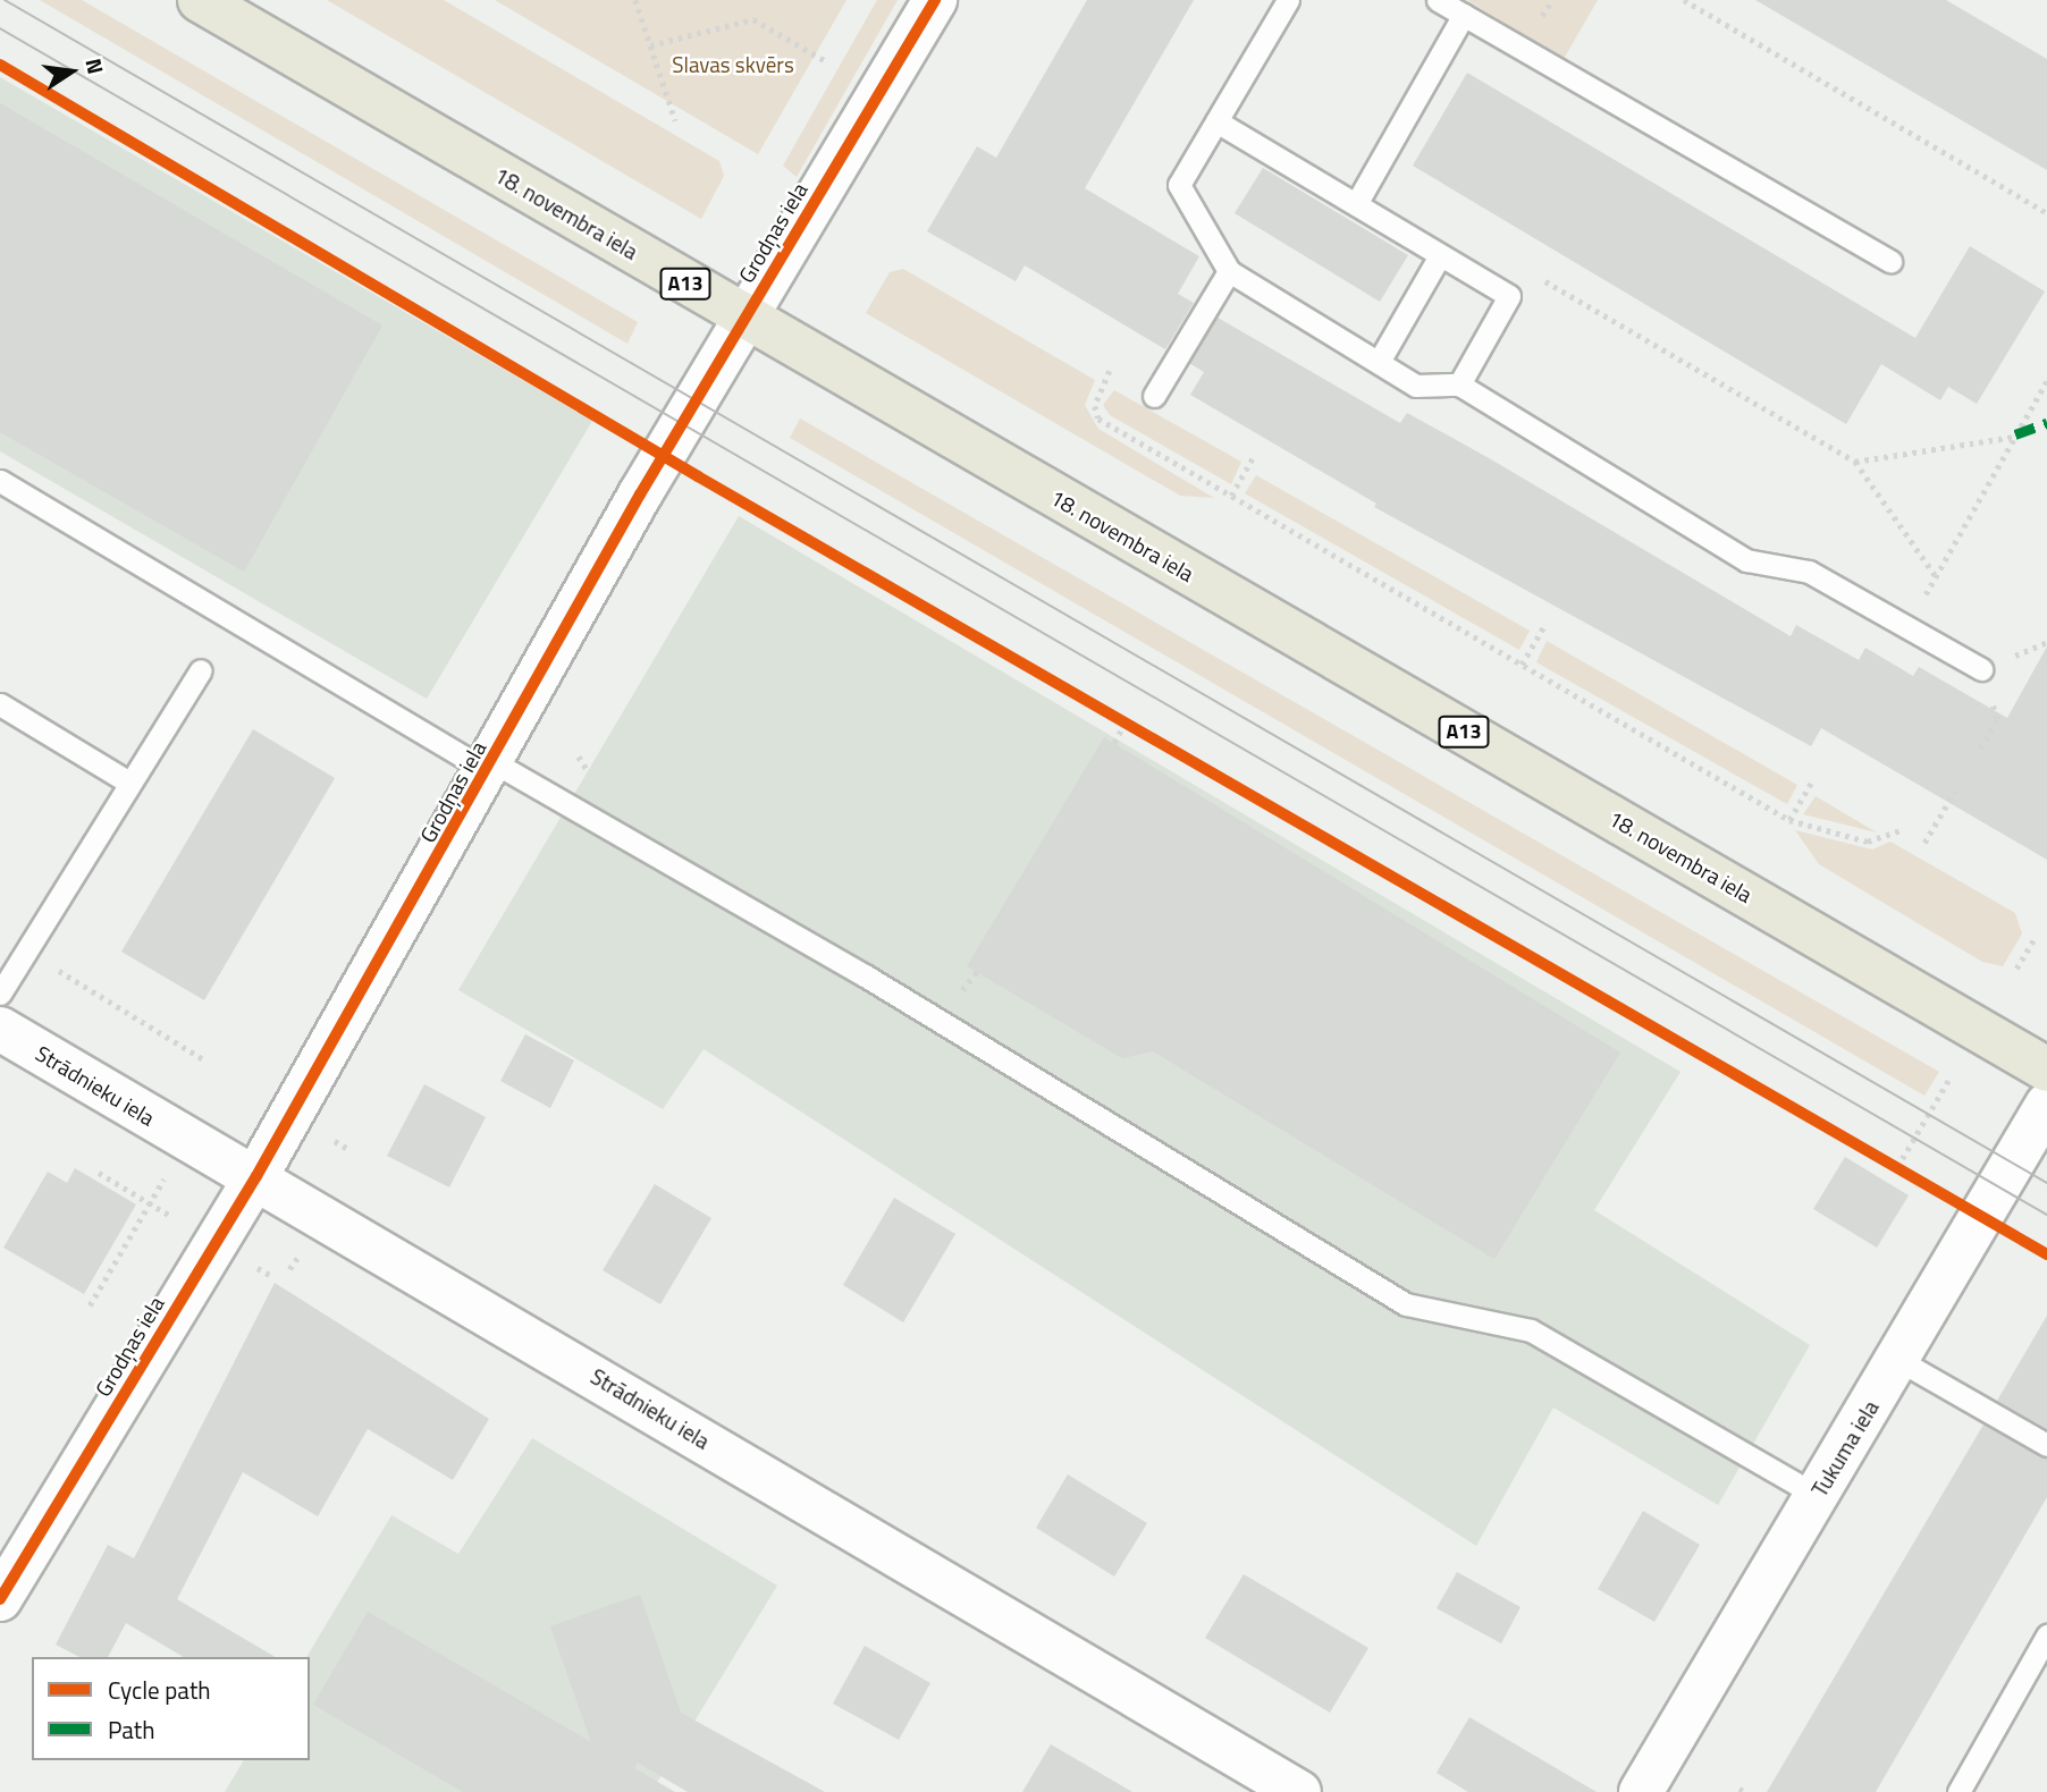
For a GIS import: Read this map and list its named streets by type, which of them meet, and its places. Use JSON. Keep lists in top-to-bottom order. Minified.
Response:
{"streets":{"main road":["18. novembra iela","A13"],"street":["Grodņas iela","Strādnieku iela","Tukuma iela"]},"crossings":[["18. novembra iela","Grodņas iela"],["Grodņas iela","Strādnieku iela"]],"parks":["Slavas skvērs"],"legend":["Cycle path","Path"],"north":"right"}
